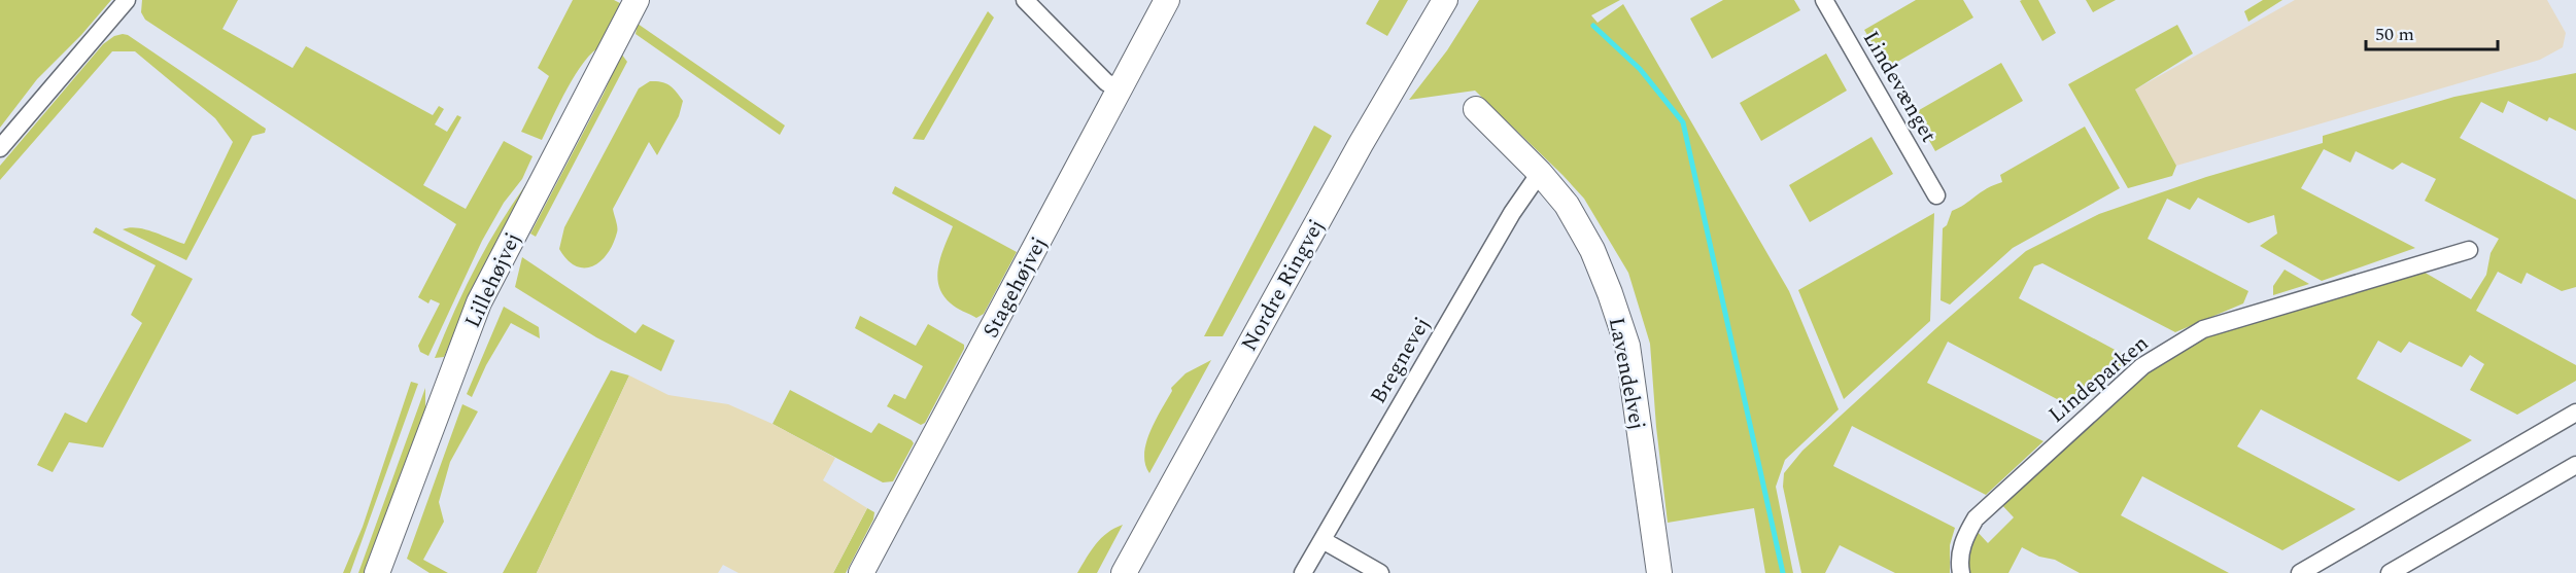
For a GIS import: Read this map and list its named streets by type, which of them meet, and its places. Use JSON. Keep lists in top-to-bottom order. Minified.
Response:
{"streets":{"street":["Lindevænget","Lillehøjvej","Nordre Ringvej","Stagehøjvej","Bregnevej","Lavendelvej","Lindeparken"]},"crossings":[["Bregnevej","Lavendelvej"]],"scale_bar":"50 m"}
